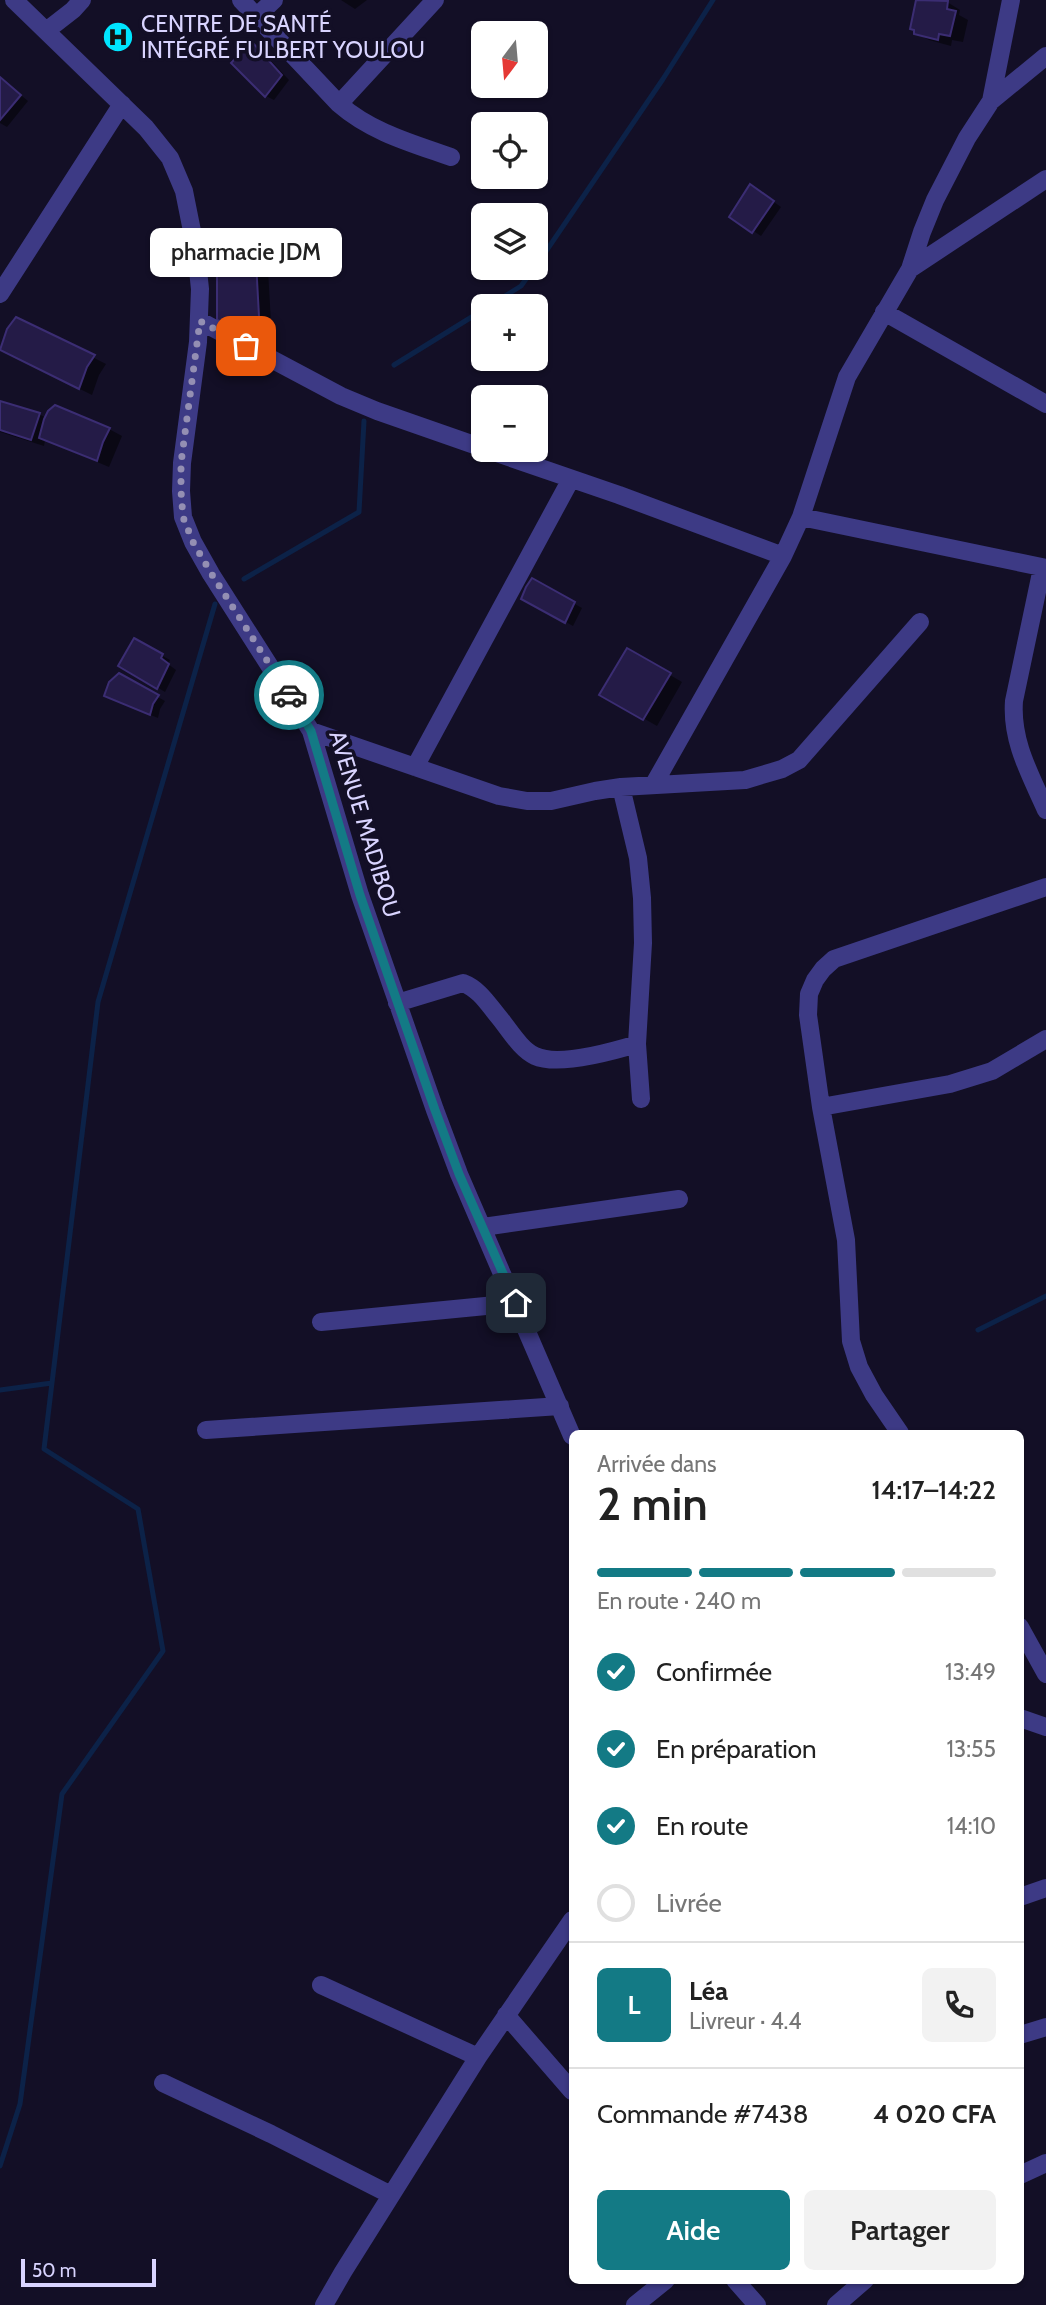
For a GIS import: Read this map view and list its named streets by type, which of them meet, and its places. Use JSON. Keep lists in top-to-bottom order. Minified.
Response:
{"streets":{"street":["AVENUE MADIBOU"]},"places":{"hospital":["CENTRE DE SANTÉ INTÉGRÉ FULBERT YOULOU"],"other":["pharmacie JDM"]},"scale_bar":"50 m","north":"bottom","page":{"map_buttons":["+","−"],"bubble":"pharmacie JDM","heading":["2 min","Arrivée dans","14:17–14:22"],"panel":["Léa","Livreur · 4.4","Commande #7438","4 020 CFA"],"bar":"En route · 240 m","list":[["Confirmée","13:49"],["En préparation","13:55"],["En route","14:10"],"Livrée"],"round":"L","buttons":["Aide","Partager"],"scale":"50 m"}}
